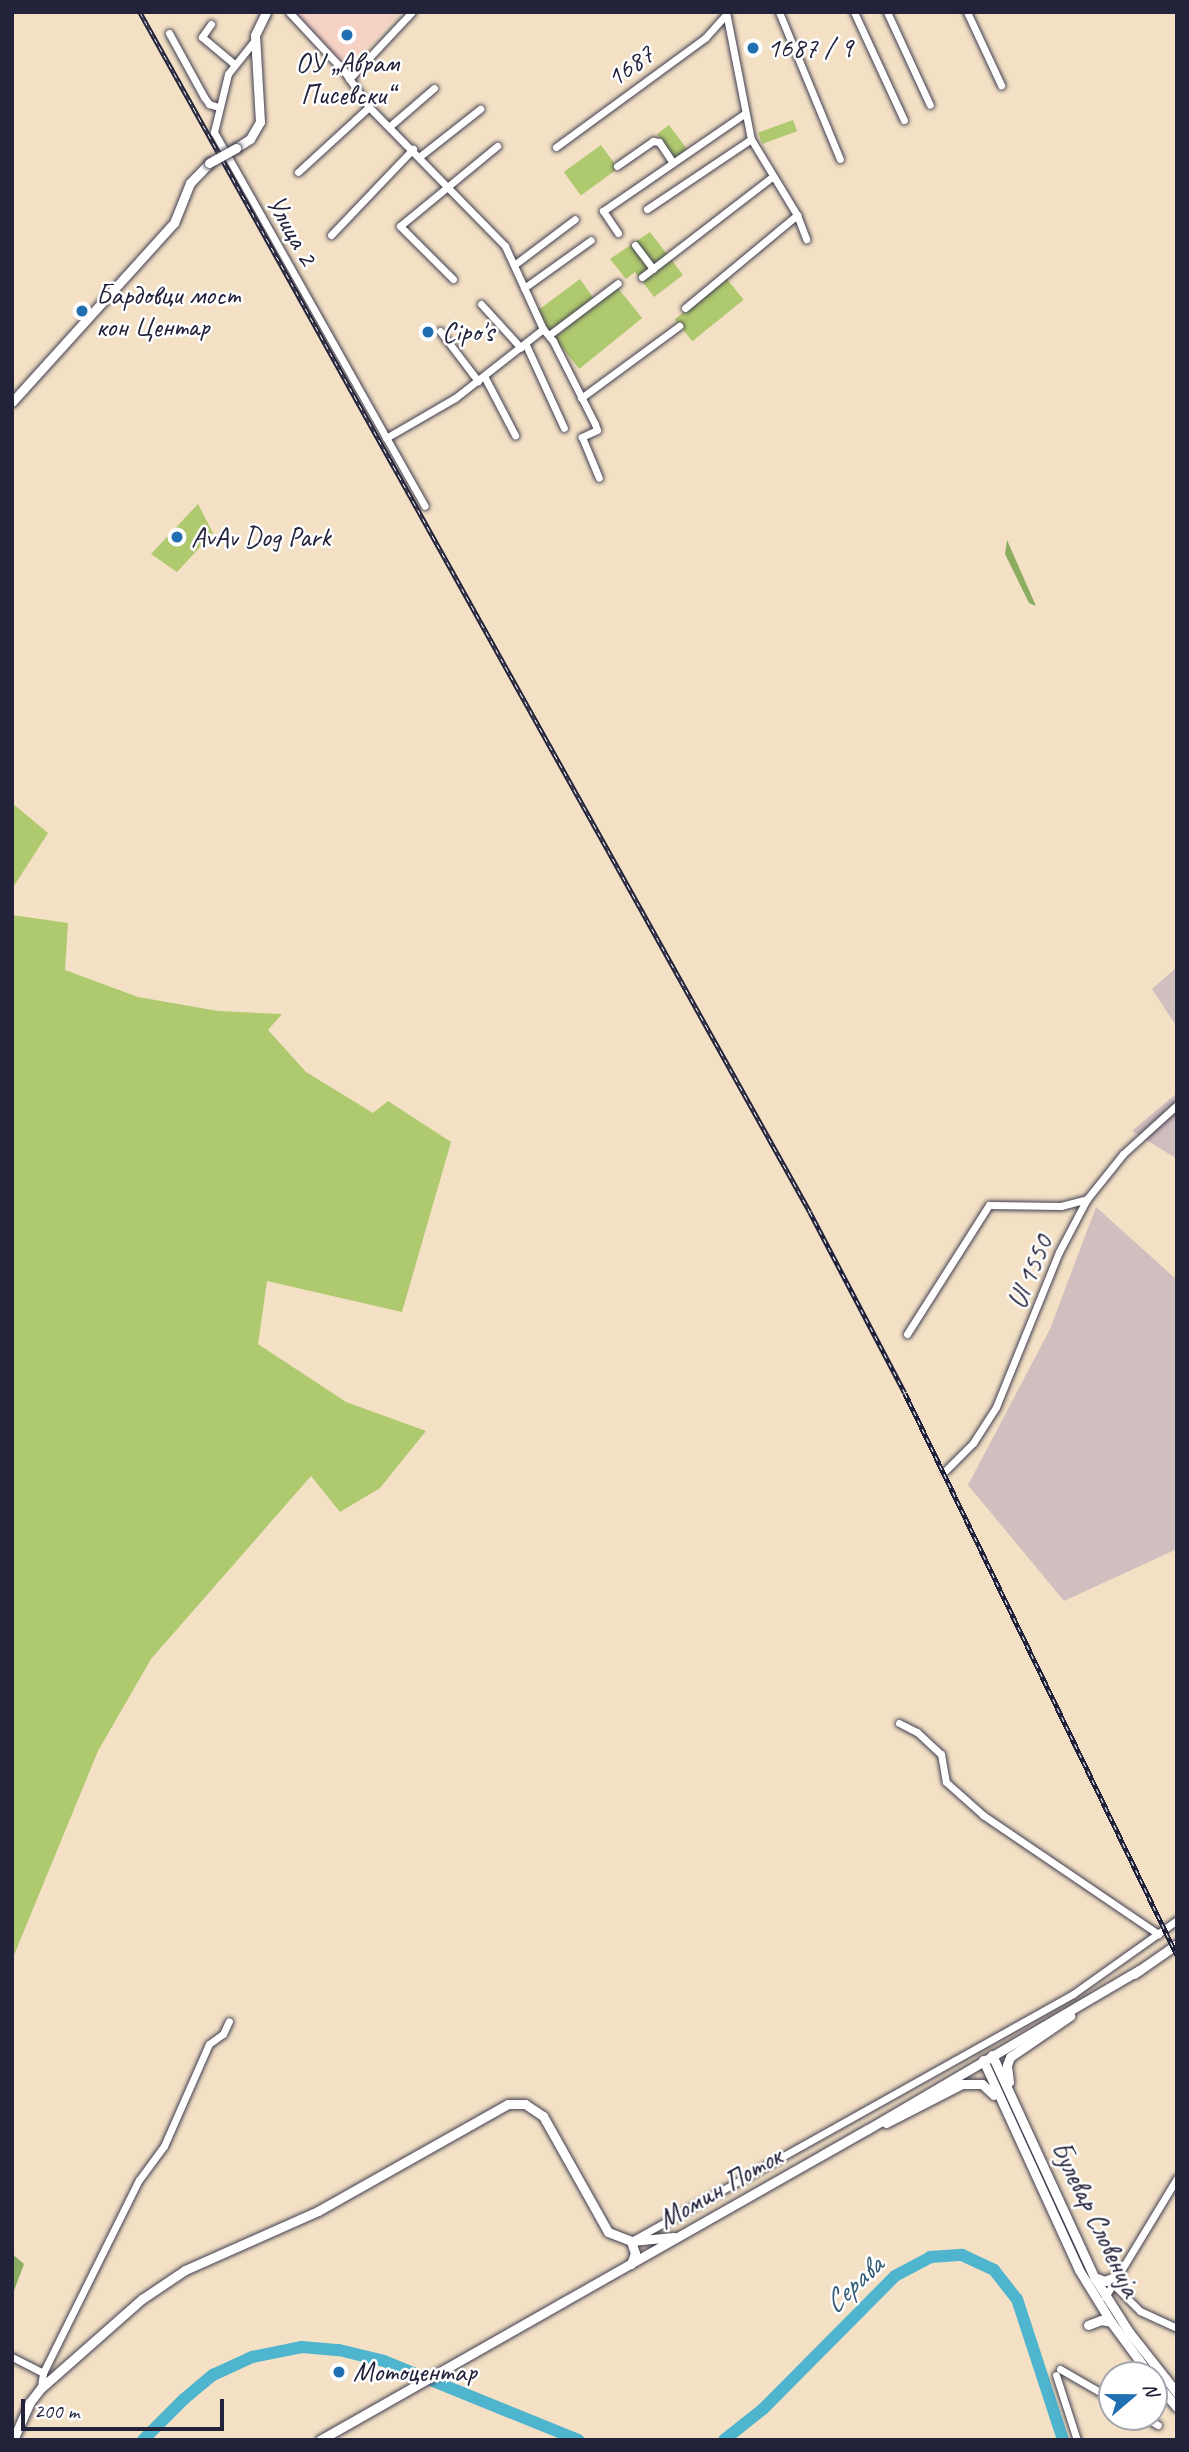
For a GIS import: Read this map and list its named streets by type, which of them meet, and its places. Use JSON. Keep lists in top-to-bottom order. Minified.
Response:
{"streets":{"street":["1687","Улица 2","Ul 1550","Момин Поток","Булевар Словенија"]},"crossings":[["Момин Поток","Булевар Словенија"]],"water":["Серава"],"places":["ОУ „Аврам Писевски“","1687 / 9","Бардовци мост кон Центар","Cipo's","AvAv Dog Park","Мотоцентар"],"scale_bar":"200 m","north":"right"}
